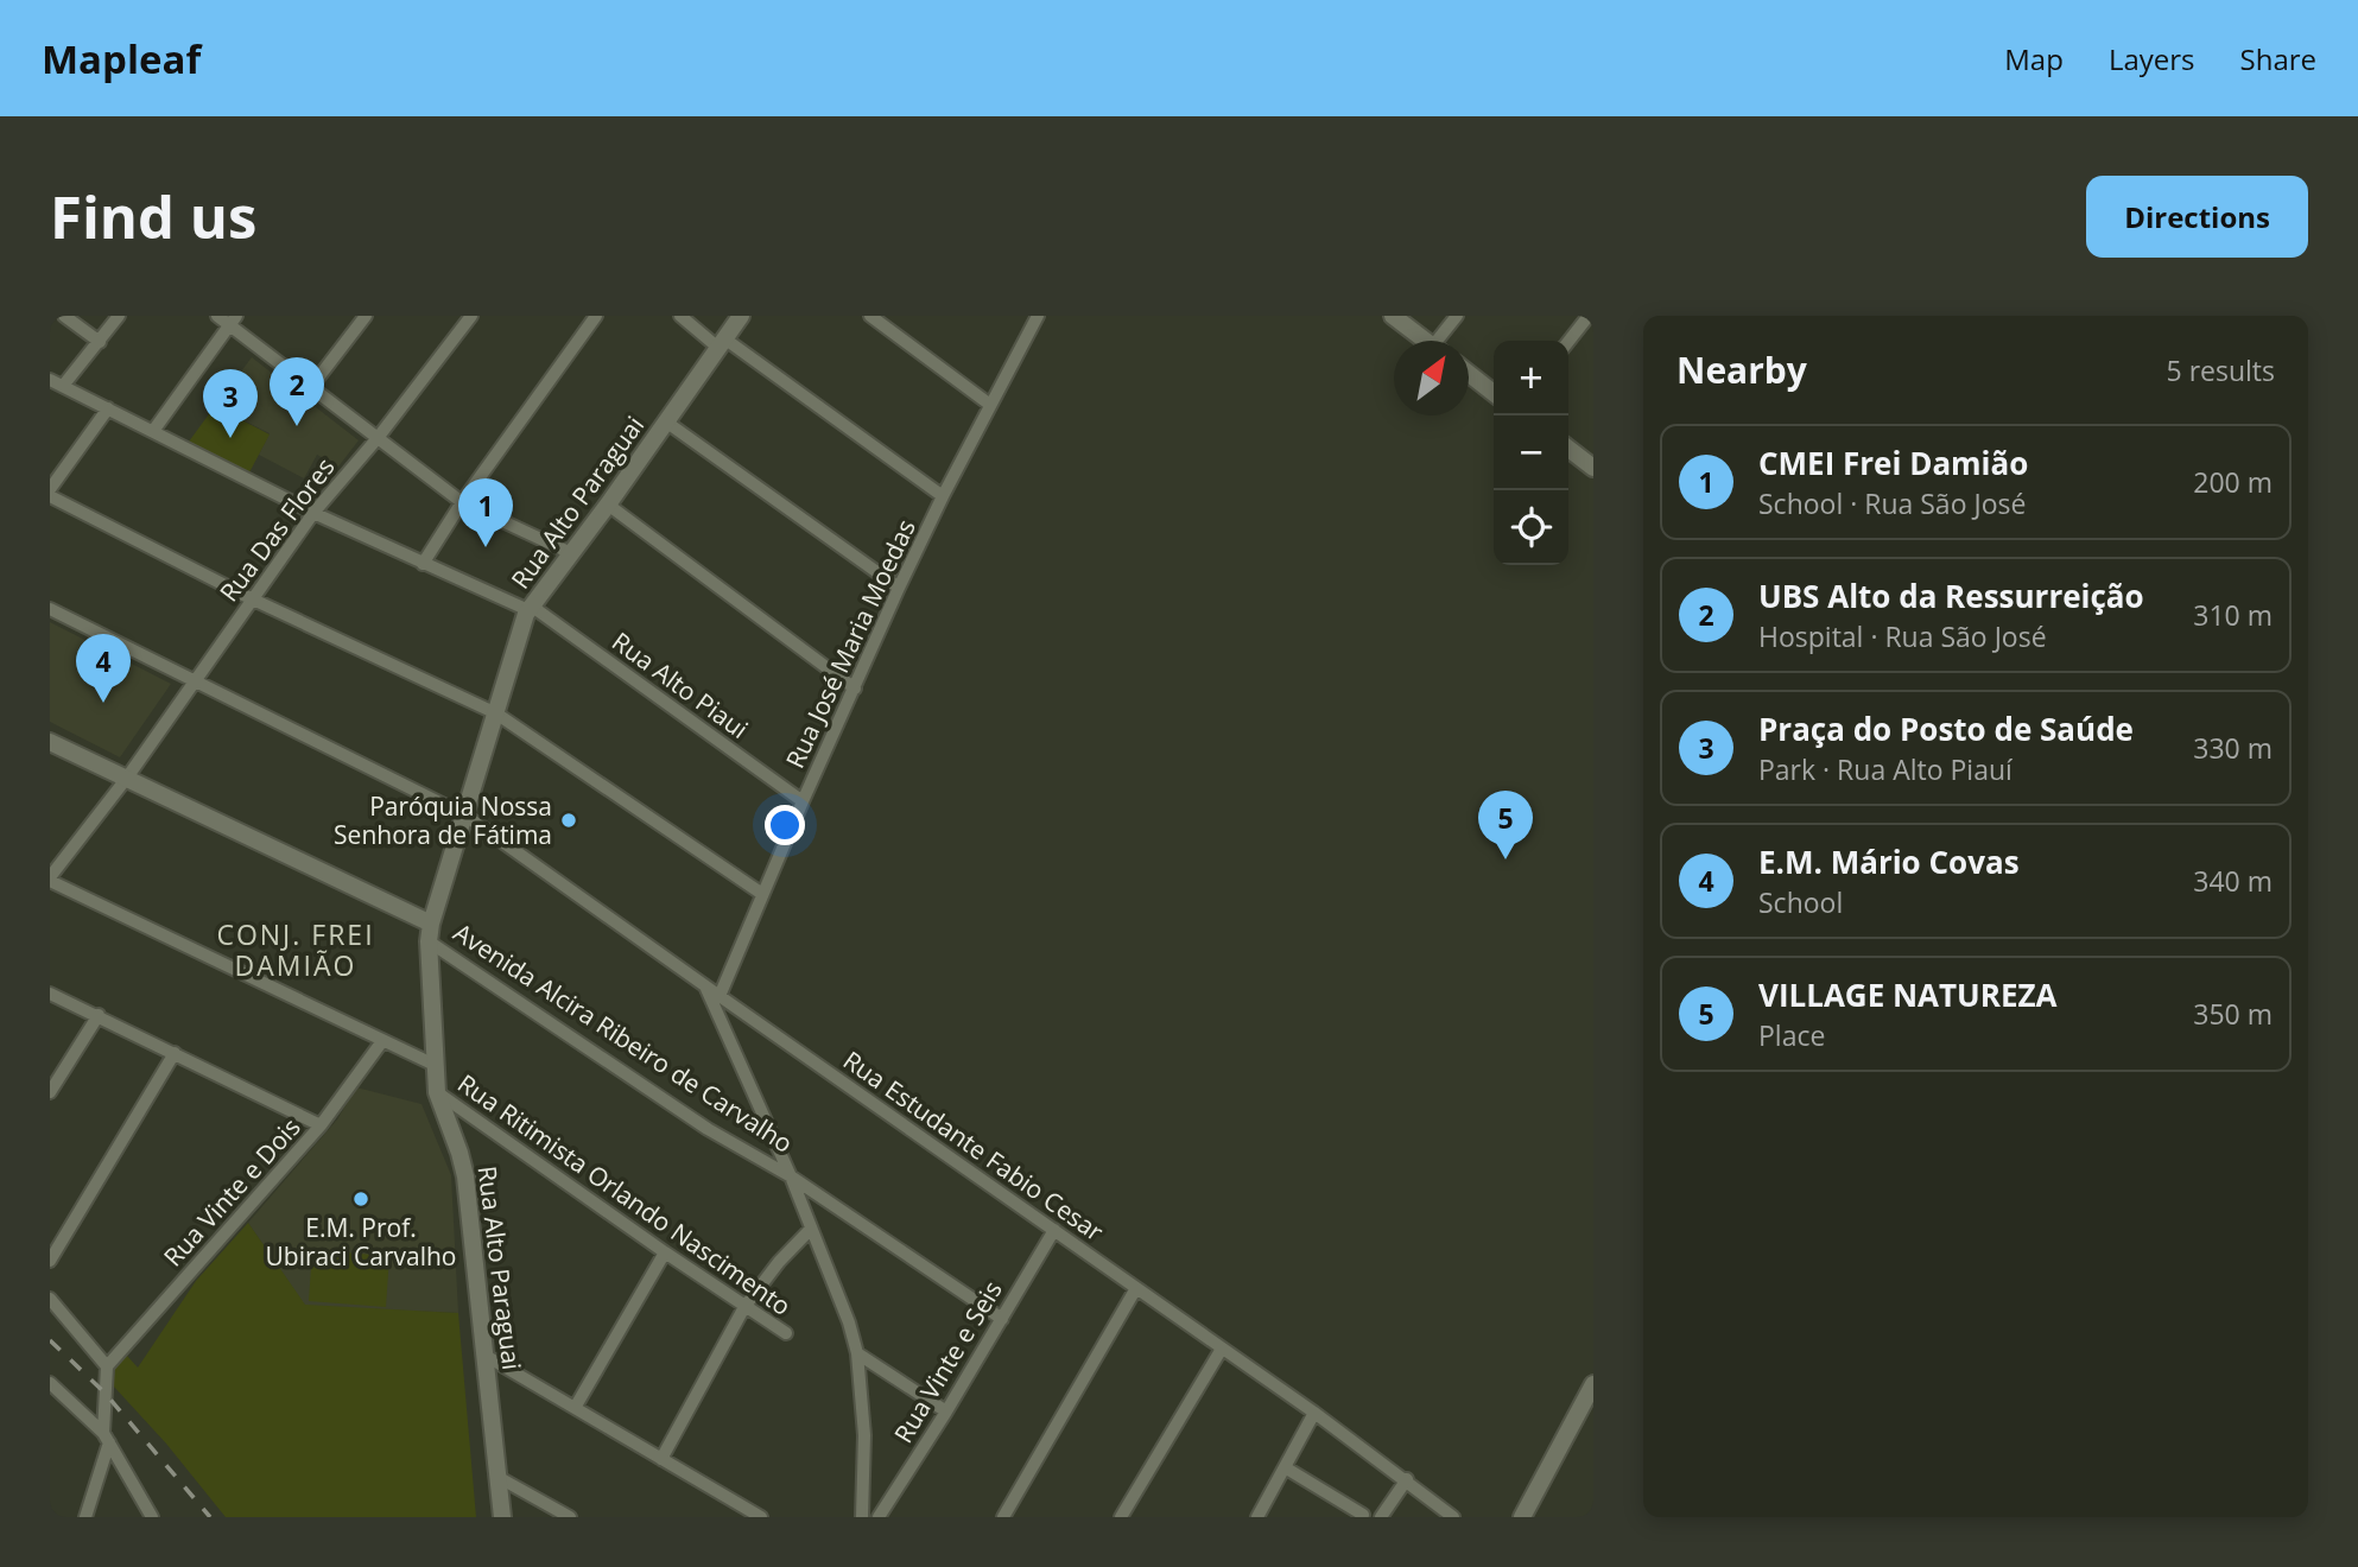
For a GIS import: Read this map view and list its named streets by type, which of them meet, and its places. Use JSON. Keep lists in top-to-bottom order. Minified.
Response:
{"streets":{"street":["Rua Alto Paraguai","Rua Das Flores","Rua José Maria Moedas","Rua Alto Piaui","Avenida Alcira Ribeiro de Carvalho","Rua Estudante Fabio Cesar","Rua Vinte e Dois","Rua Ritimista Orlando Nascimento","Rua Vinte e Seis"]},"crossings":[["Rua Alto Paraguai","Rua Alto Piaui"],["Rua Alto Paraguai","Avenida Alcira Ribeiro de Carvalho"],["Rua Alto Paraguai","Rua Estudante Fabio Cesar"],["Rua Alto Paraguai","Rua Ritimista Orlando Nascimento"],["Rua Das Flores","Rua Alto Piaui"],["Rua Das Flores","Avenida Alcira Ribeiro de Carvalho"],["Rua Das Flores","Rua Estudante Fabio Cesar"],["Rua Das Flores","Rua Ritimista Orlando Nascimento"],["Rua José Maria Moedas","Rua Alto Piaui"],["Rua José Maria Moedas","Rua Estudante Fabio Cesar"],["Avenida Alcira Ribeiro de Carvalho","Rua Vinte e Seis"],["Rua Estudante Fabio Cesar","Rua Vinte e Seis"],["Rua Vinte e Dois","Rua Ritimista Orlando Nascimento"]],"districts":["CONJ. FREI DAMIÃO"],"places":["Paróquia Nossa Senhora de Fátima","E.M. Prof. Ubiraci Carvalho"],"north":"top right","page":{"header":"Mapleaf","nav":["Map","Layers","Share"],"buttons":"Directions","title":"Find us","heading":["Nearby","5 results"],"map_buttons":["+","−"],"pins":["2","3","1","4","5"],"list":[{"mark":"1","name":"CMEI Frei Damião","note":"School · Rua São José","value":"200 m"},{"mark":"2","name":"UBS Alto da Ressurreição","note":"Hospital · Rua São José","value":"310 m"},{"mark":"3","name":"Praça do Posto de Saúde","note":"Park · Rua Alto Piauí","value":"330 m"},{"mark":"4","name":"E.M. Mário Covas","note":"School","value":"340 m"},{"mark":"5","name":"VILLAGE NATUREZA","note":"Place","value":"350 m"}]}}
